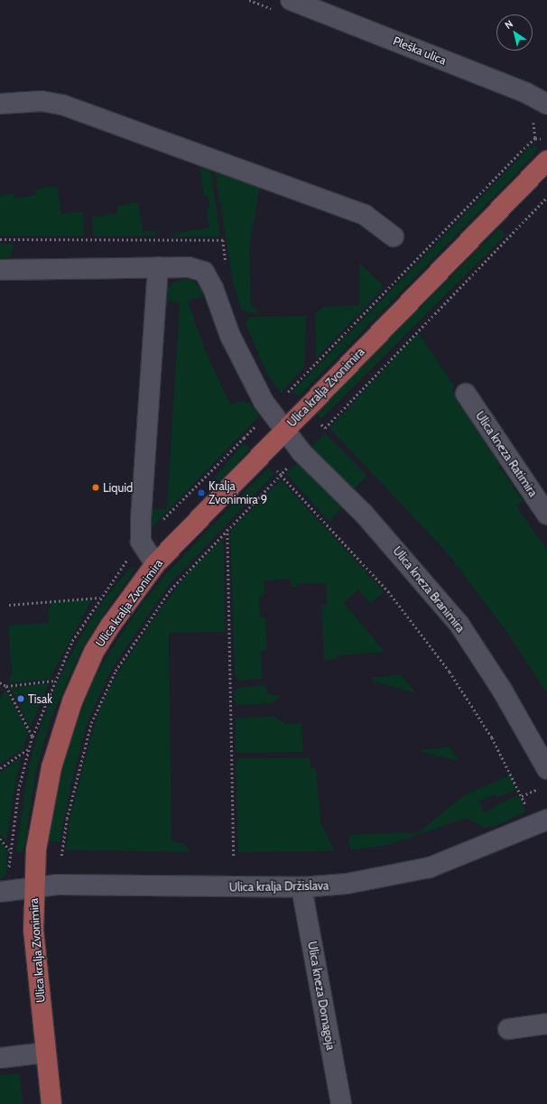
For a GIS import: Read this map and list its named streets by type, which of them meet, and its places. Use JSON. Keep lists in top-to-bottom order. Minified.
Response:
{"streets":{"main road":["Ulica kralja Zvonimira"],"street":["Pleška ulica","Ulica kneza Ratimira","Ulica kneza Branimira","Ulica kralja Držislava","Ulica kneza Domagoja"]},"crossings":[["Ulica kralja Zvonimira","Ulica kneza Branimira"],["Ulica kralja Zvonimira","Ulica kralja Držislava"],["Ulica kralja Držislava","Ulica kneza Domagoja"]],"places":["Liquid","Kralja Zvonimira 9","Tisak"],"north":"top left"}
